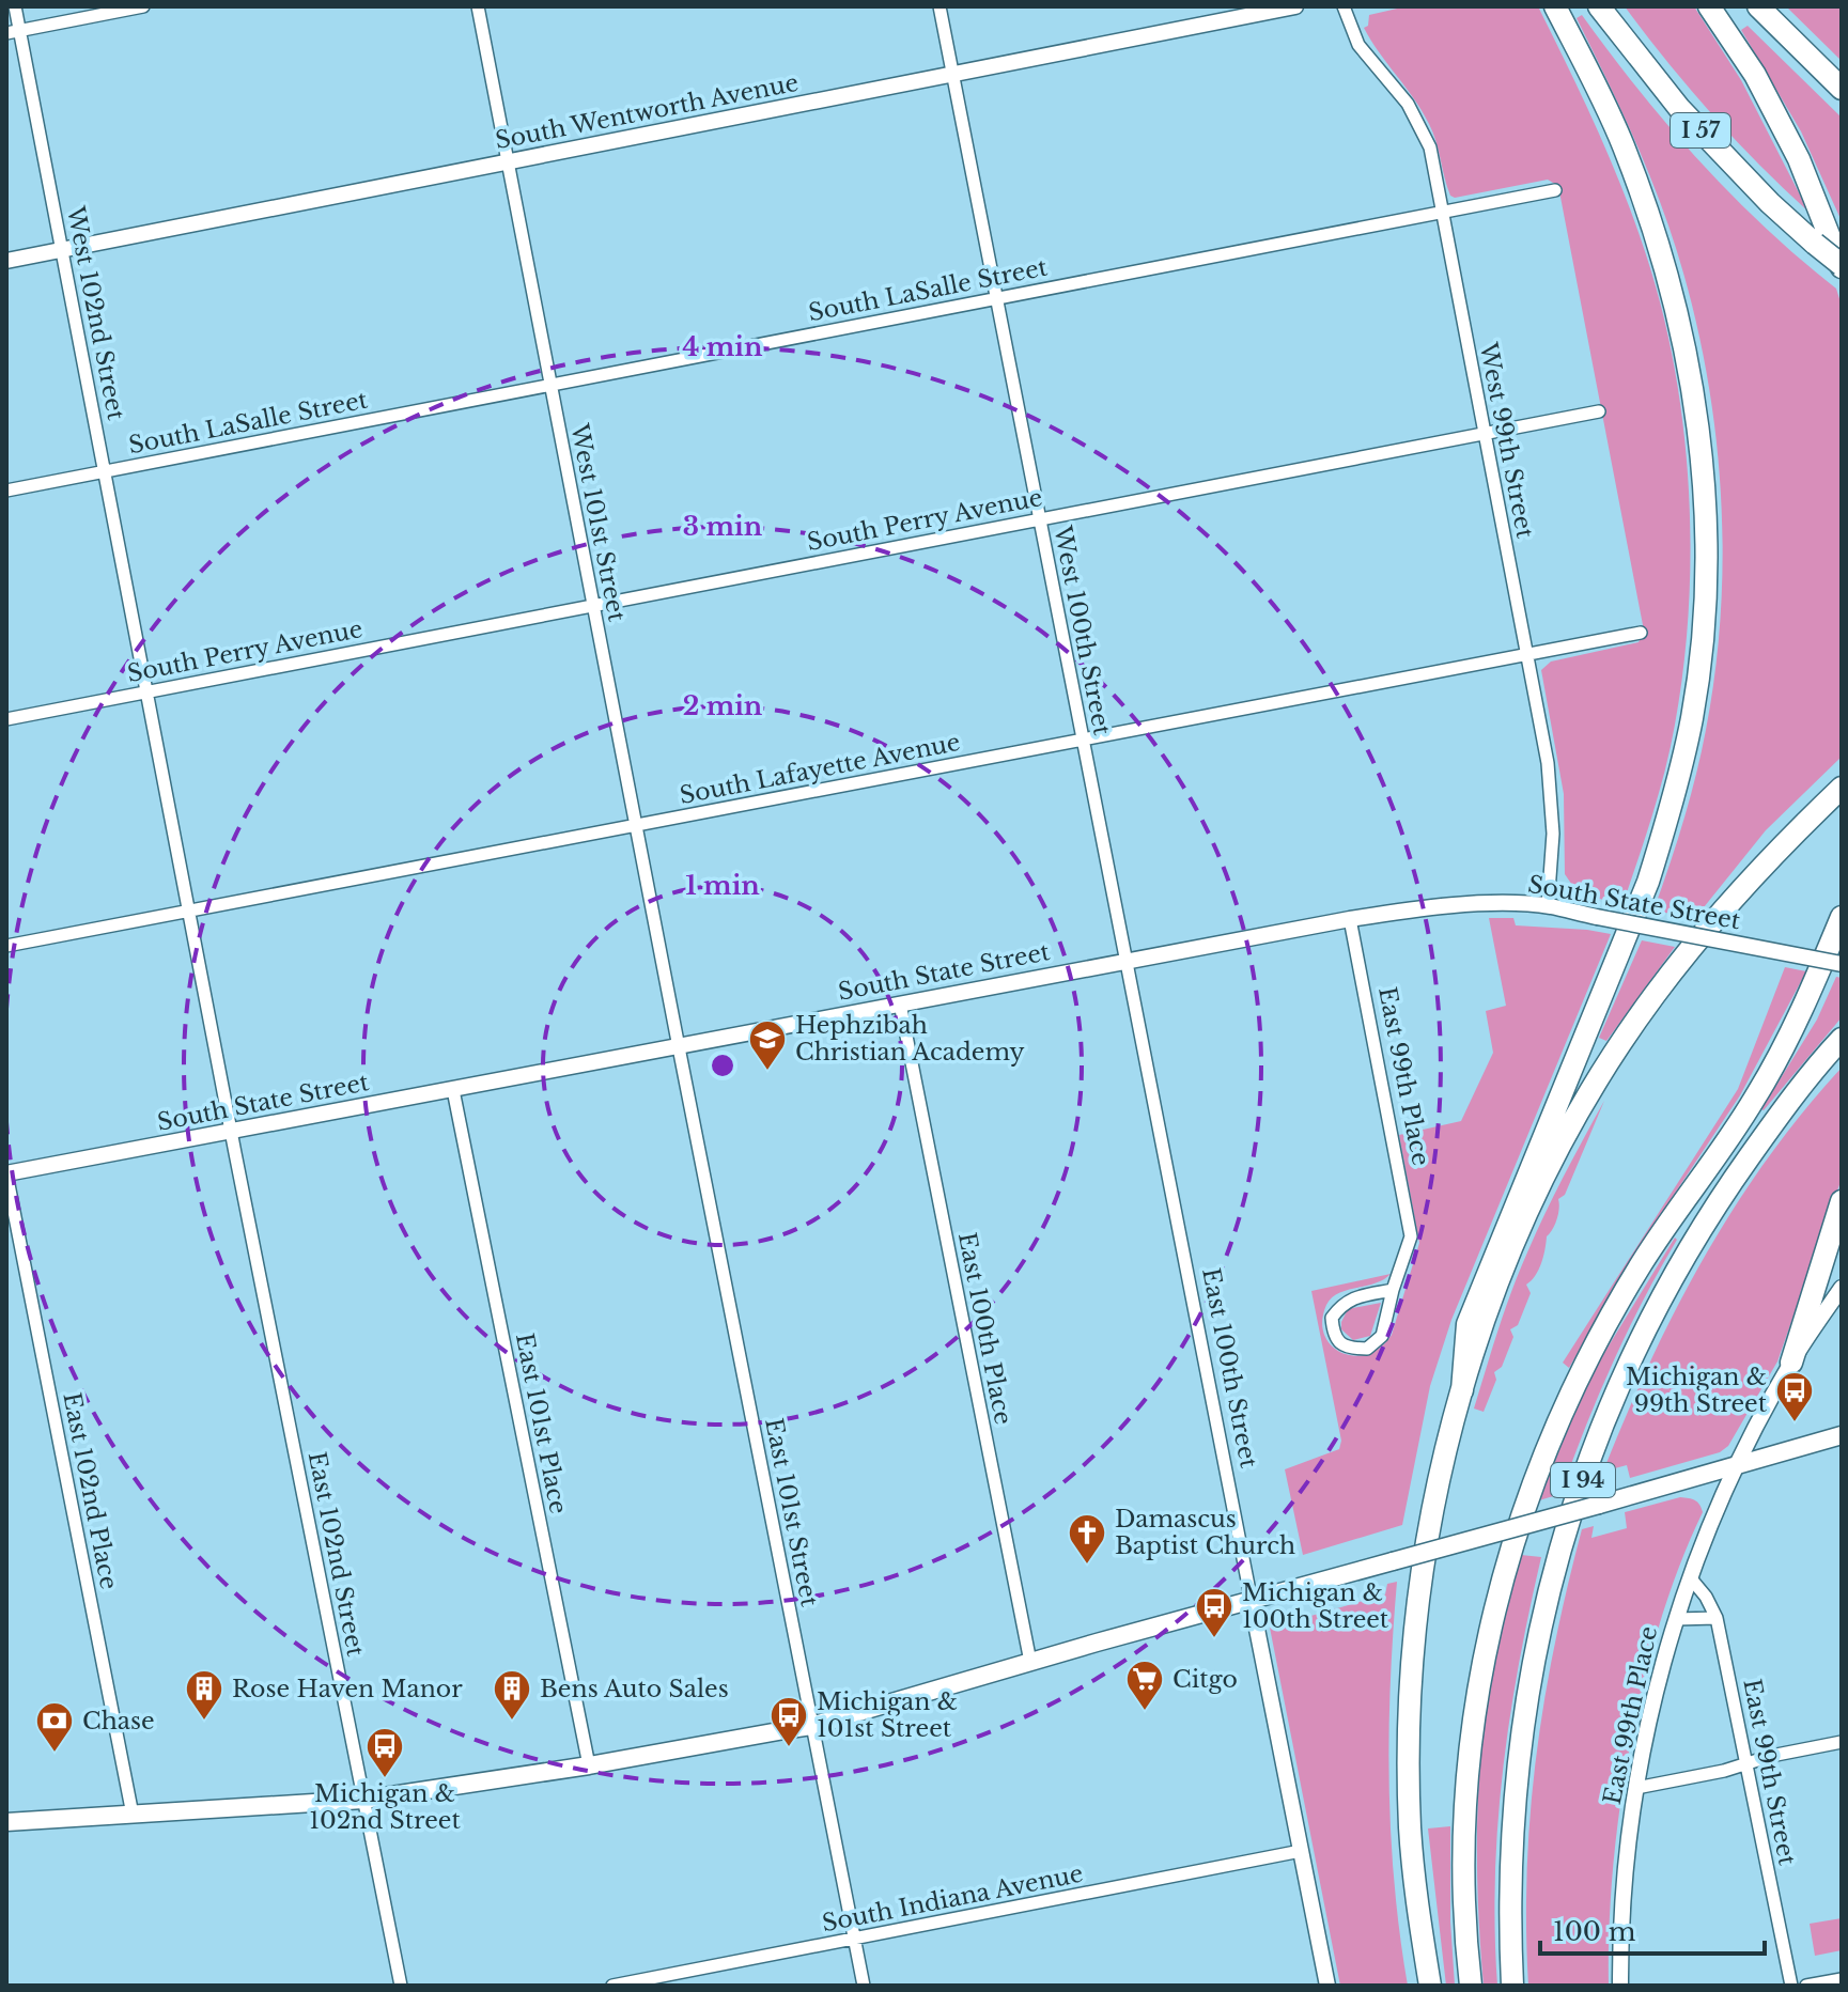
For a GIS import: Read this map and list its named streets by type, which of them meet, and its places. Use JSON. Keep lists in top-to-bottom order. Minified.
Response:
{"streets":{"highway":["I 57","I 94"],"street":["South Wentworth Avenue","South LaSalle Street","West 102nd Street","West 99th Street","South Perry Avenue","West 101st Street","West 100th Street","South Lafayette Avenue","South State Street","East 99th Place","East 100th Place","East 100th Street","East 101st Place","East 102nd Place","East 101st Street","East 102nd Street","East 99th Street","South Indiana Avenue"]},"crossings":[["South Wentworth Avenue","West 102nd Street"],["South Wentworth Avenue","West 101st Street"],["South Wentworth Avenue","West 100th Street"],["South LaSalle Street","West 102nd Street"],["South LaSalle Street","West 99th Street"],["South LaSalle Street","West 101st Street"],["South LaSalle Street","West 100th Street"],["West 102nd Street","South Perry Avenue"],["West 102nd Street","South Lafayette Avenue"],["West 102nd Street","South State Street"],["West 102nd Street","East 102nd Street"],["West 99th Street","South Perry Avenue"],["West 99th Street","South Lafayette Avenue"],["West 99th Street","South State Street"],["South Perry Avenue","West 101st Street"],["South Perry Avenue","West 100th Street"],["West 101st Street","South Lafayette Avenue"],["West 101st Street","South State Street"],["West 101st Street","East 101st Street"],["West 100th Street","South Lafayette Avenue"],["West 100th Street","South State Street"],["West 100th Street","East 100th Street"],["South State Street","East 99th Place"],["South State Street","East 100th Place"],["South State Street","East 100th Street"],["South State Street","East 101st Place"],["South State Street","East 102nd Place"],["South State Street","East 101st Street"],["South State Street","East 102nd Street"],["East 99th Place","East 99th Street"],["East 100th Street","South Indiana Avenue"],["East 101st Street","South Indiana Avenue"]],"places":{"school or university":["Hephzibah Christian Academy"],"bus stop":["Michigan & 99th Street","Michigan & 100th Street","Michigan & 101st Street","Michigan & 102nd Street"],"church":["Damascus Baptist Church"],"supermarket":["Citgo"],"building":["Rose Haven Manor","Bens Auto Sales"],"bank":["Chase"]},"scale_bar":"100 m","rings":["4 min","3 min","2 min","1 min"]}
